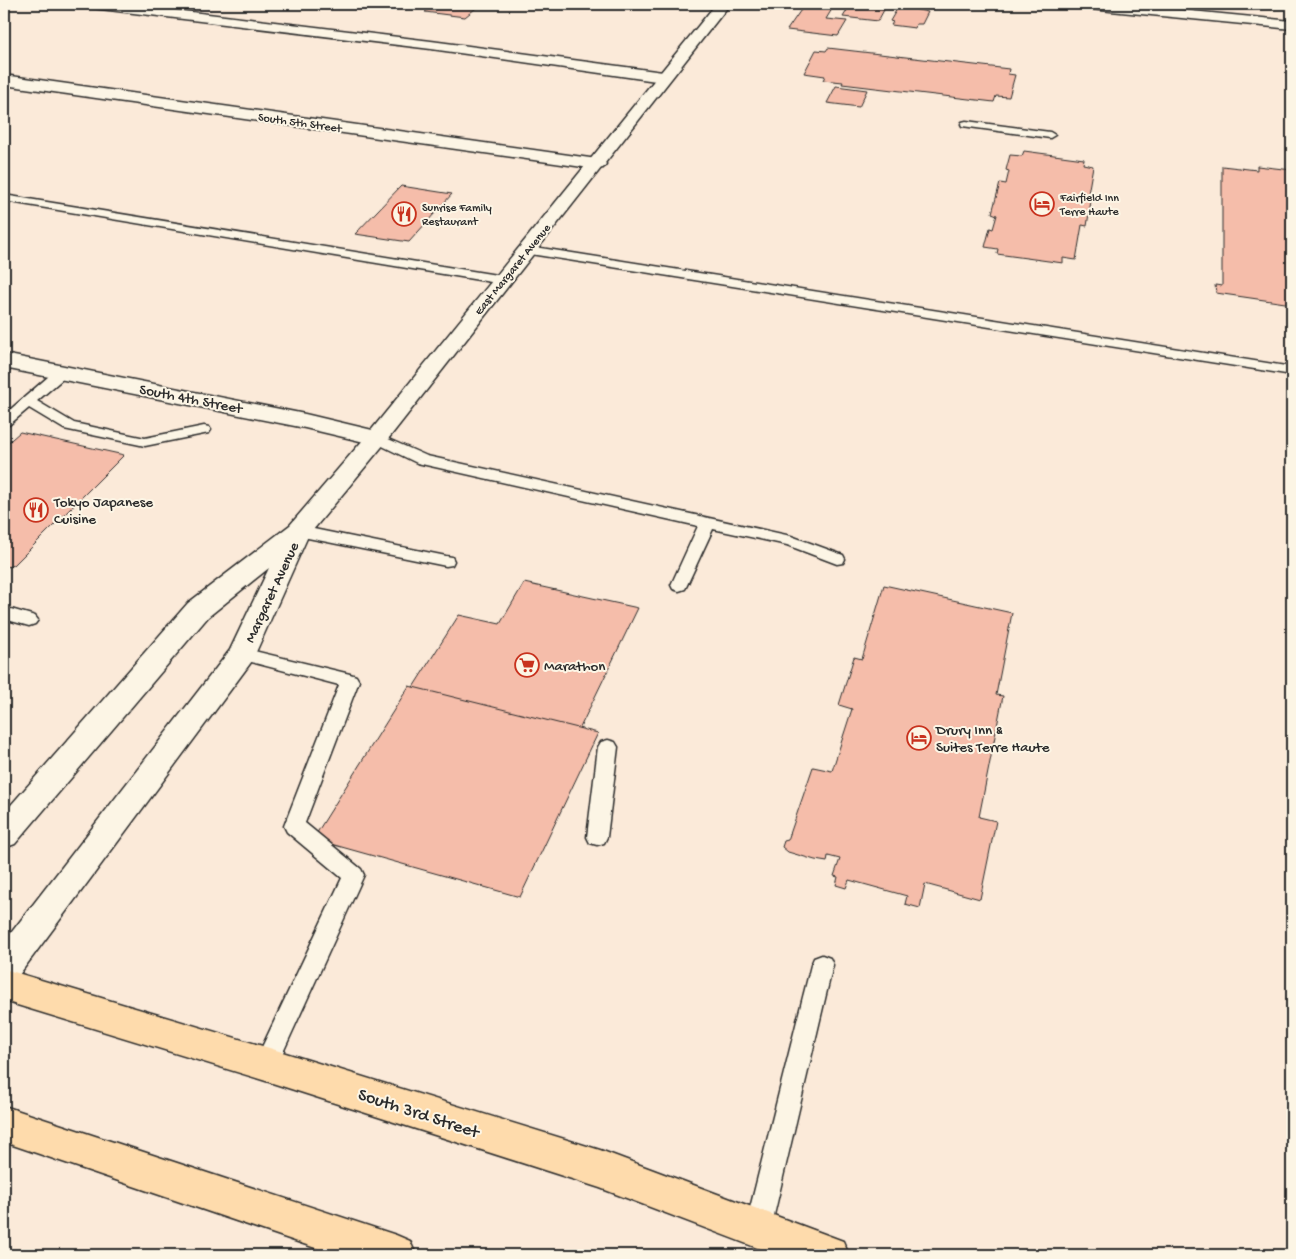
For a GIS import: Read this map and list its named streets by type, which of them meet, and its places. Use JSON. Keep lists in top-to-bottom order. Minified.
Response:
{"streets":{"highway":["South 3rd Street"],"street":["South 5th Street","East Margaret Avenue","South 4th Street","Margaret Avenue"]},"crossings":[["South 5th Street","East Margaret Avenue"],["East Margaret Avenue","South 4th Street"],["East Margaret Avenue","Margaret Avenue"]],"places":{"hotel":["Fairfield Inn Terre Haute","Drury Inn & Suites Terre Haute"],"restaurant":["Sunrise Family Restaurant","Tokyo Japanese Cuisine"],"supermarket":["Marathon"]}}
